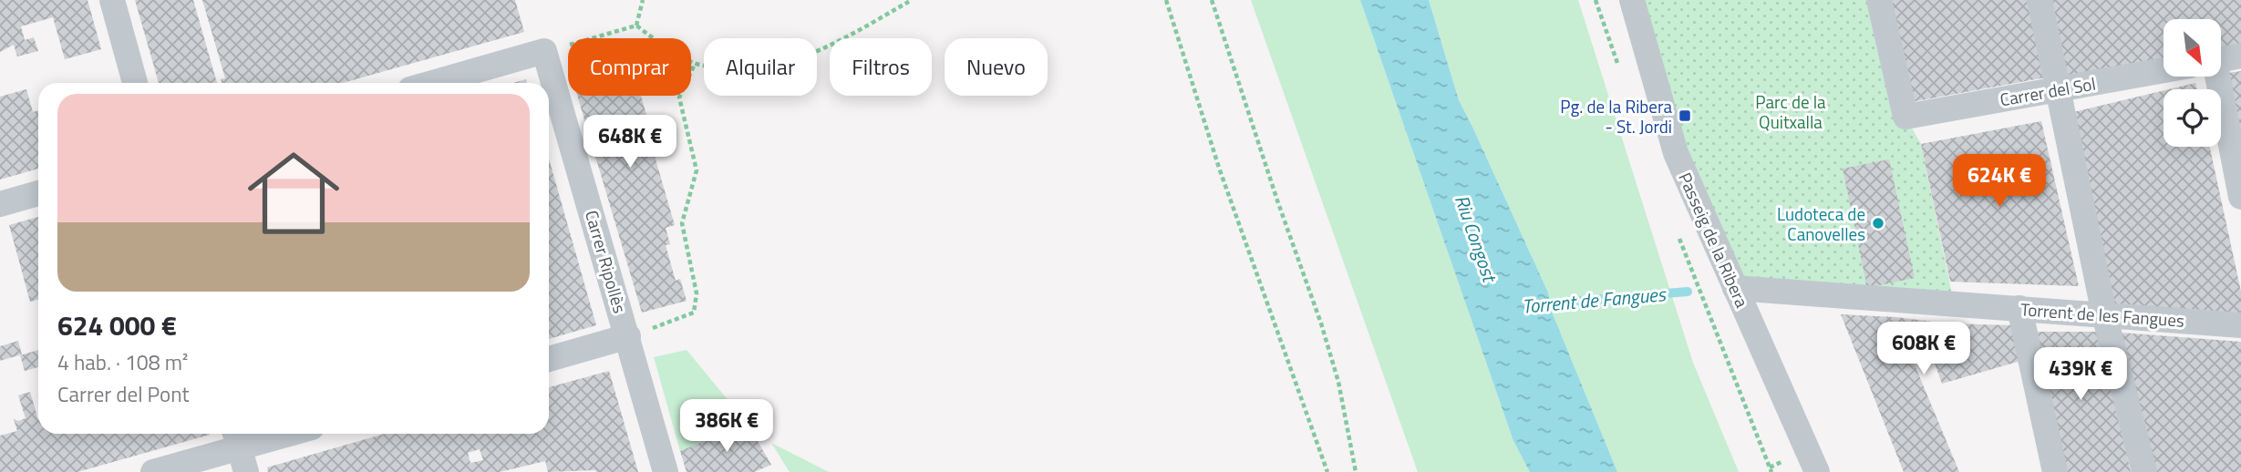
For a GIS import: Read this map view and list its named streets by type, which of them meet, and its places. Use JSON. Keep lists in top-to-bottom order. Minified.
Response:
{"streets":{"street":["Carrer del Sol","Passeig de la Ribera","Carrer Ripollès","Torrent de les Fangues"]},"crossings":[["Passeig de la Ribera","Torrent de les Fangues"]],"water":["Riu Congost","Torrent de Fangues"],"parks":["Parc de la Quitxalla"],"places":{"transit":["Pg. de la Ribera - St. Jordi"],"other":["Ludoteca de Canovelles"]},"north":"bottom right","page":{"chip":["Comprar","Alquilar","Filtros","Nuevo"],"list":[{"name":"624 000 €","note":"4 hab. · 108 m² · Carrer del Pont"}],"price":["648K €","624K €","608K €","439K €","386K €"]}}
